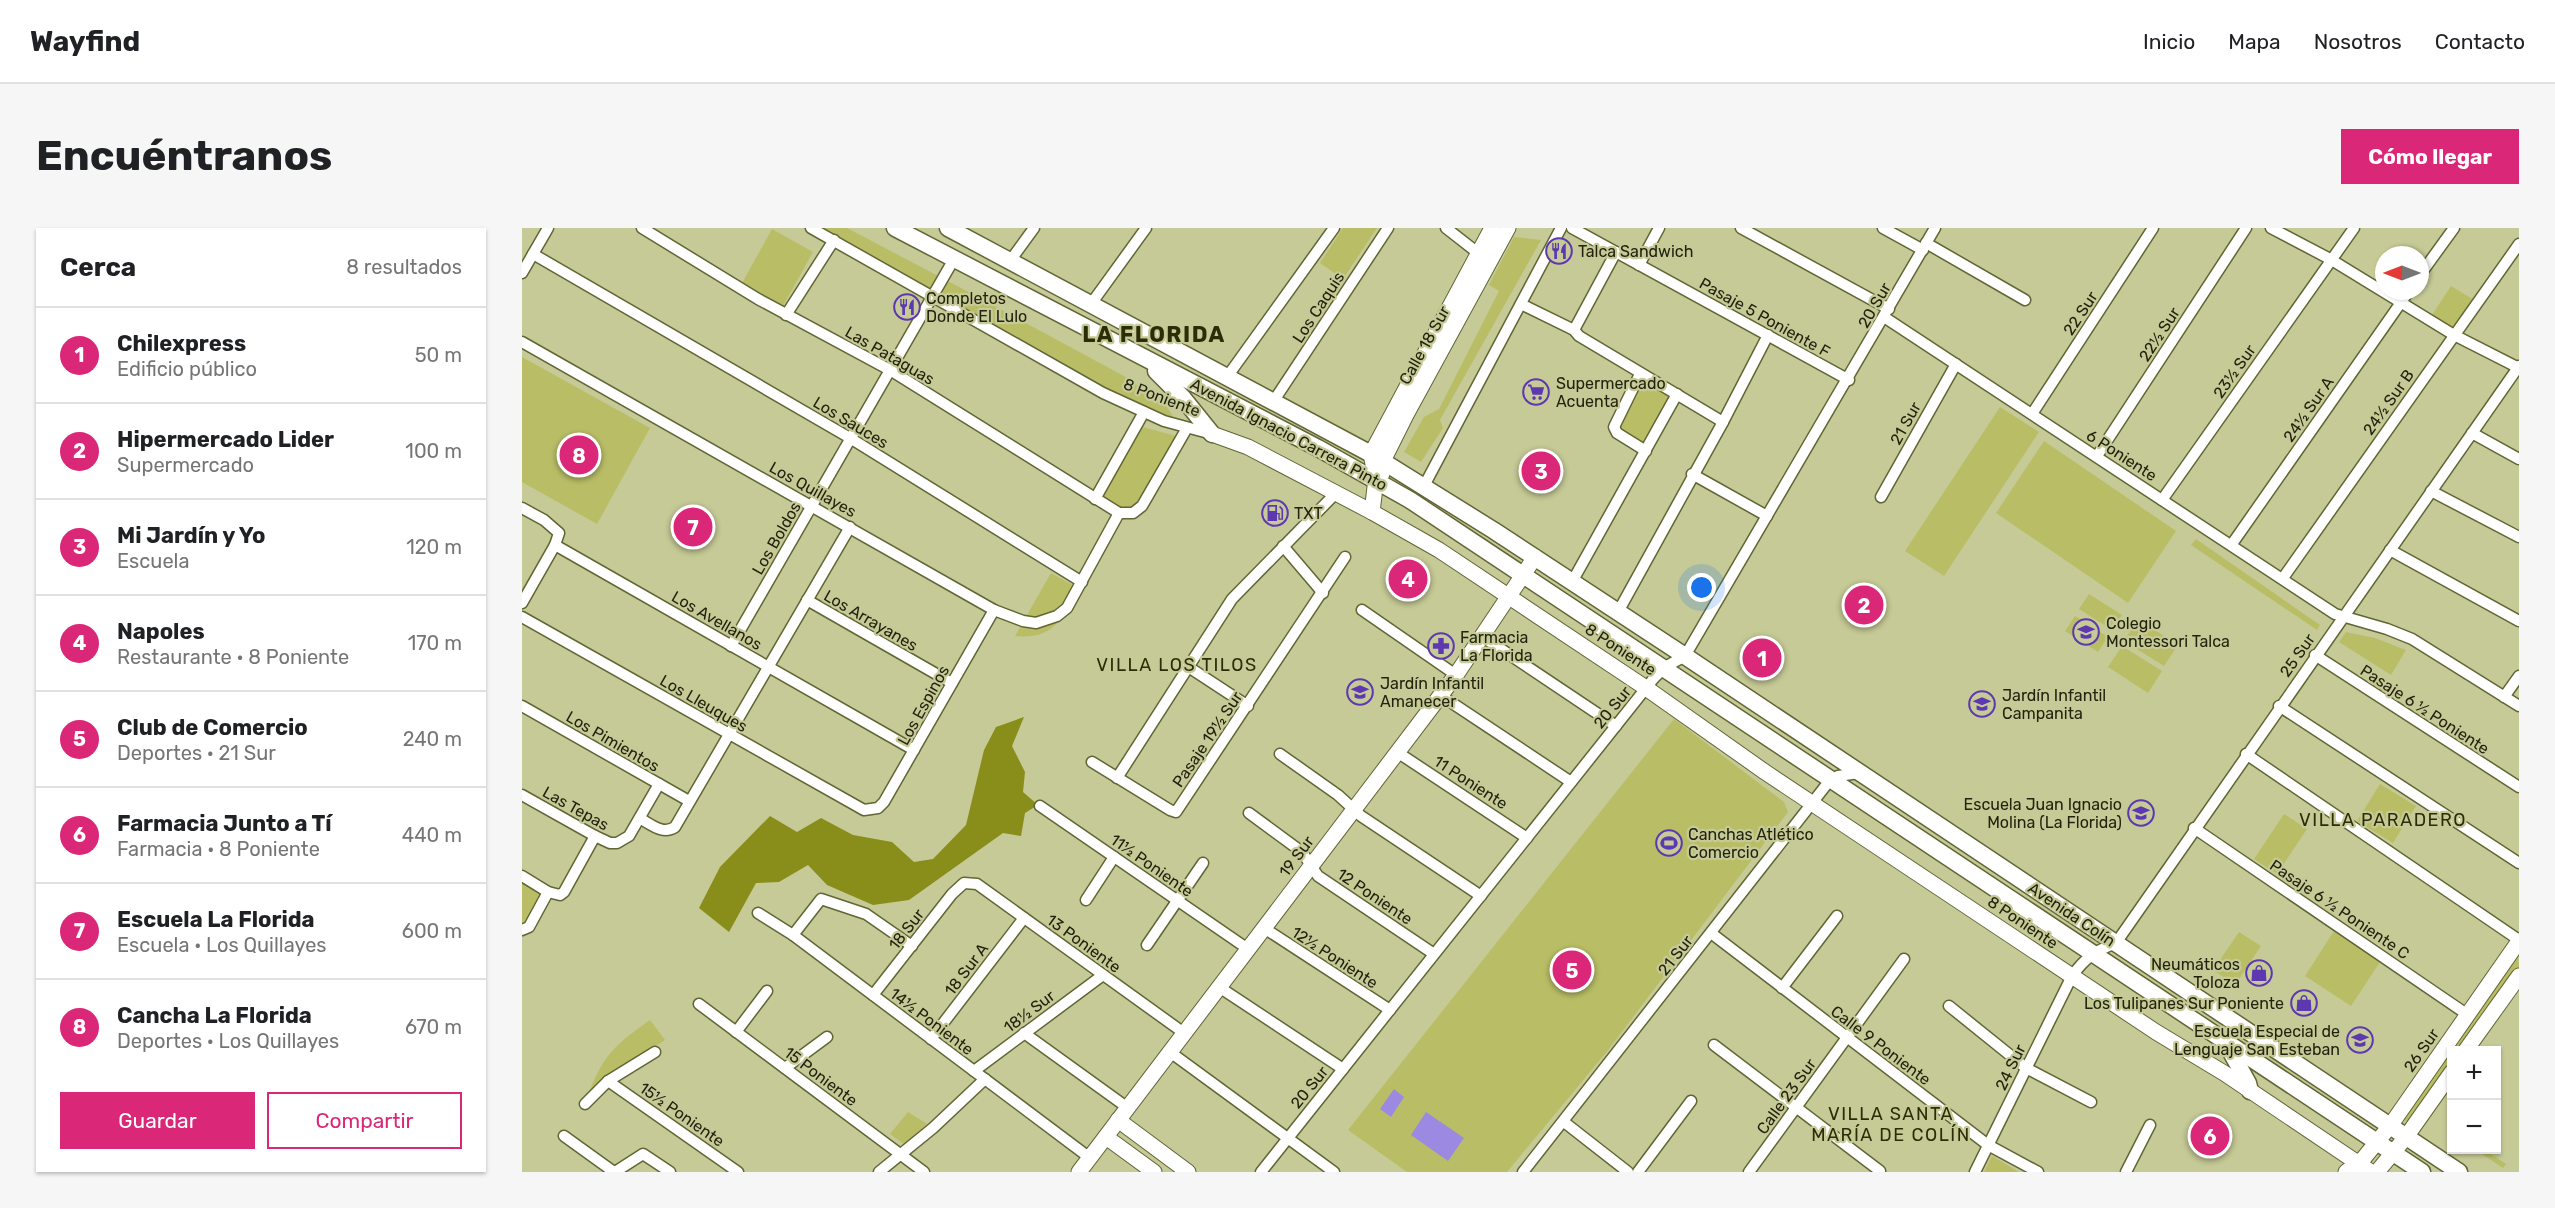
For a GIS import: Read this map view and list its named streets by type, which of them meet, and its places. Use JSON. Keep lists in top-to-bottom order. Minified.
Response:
{"streets":{"main road":["Avenida Ignacio Carrera Pinto","Avenida Colín"],"street":["20 Sur","Los Caquis","22 Sur","Pasaje 5 Poniente F","22½ Sur","Calle 18 Sur","Las Pataguas","23½ Sur","8 Poniente","24½ Sur B","24½ Sur A","Los Sauces","21 Sur","6 Poniente","Los Quillayes","Los Boldos","Los Avellanos","Los Arrayanes","25 Sur","Los Lleuques","Los Espinos","Pasaje 6 ½ Poniente","Pasaje 19½ Sur","Los Pimientos","11 Poniente","Las Tepas","19 Sur","11½ Poniente","12 Poniente","Pasaje 6 ½ Poniente C","18 Sur","13 Poniente","12½ Poniente","18 Sur A","18½ Sur","14½ Poniente","Calle 9 Poniente","26 Sur","24 Sur","15 Poniente","Calle 23 Sur","15½ Poniente"]},"crossings":[["20 Sur","Pasaje 5 Poniente F"],["20 Sur","8 Poniente"],["20 Sur","Avenida Ignacio Carrera Pinto"],["20 Sur","6 Poniente"],["20 Sur","11 Poniente"],["20 Sur","12 Poniente"],["20 Sur","Avenida Colín"],["20 Sur","12½ Poniente"],["Los Caquis","Avenida Ignacio Carrera Pinto"],["22 Sur","6 Poniente"],["22½ Sur","6 Poniente"],["Calle 18 Sur","8 Poniente"],["Calle 18 Sur","Avenida Ignacio Carrera Pinto"],["Las Pataguas","Los Boldos"],["23½ Sur","6 Poniente"],["8 Poniente","21 Sur"],["8 Poniente","Los Boldos"],["8 Poniente","19 Sur"],["8 Poniente","26 Sur"],["8 Poniente","24 Sur"],["24½ Sur B","6 Poniente"],["24½ Sur A","6 Poniente"],["Los Sauces","Los Quillayes"],["Los Sauces","Los Boldos"],["21 Sur","6 Poniente"],["21 Sur","Avenida Colín"],["21 Sur","Calle 9 Poniente"],["Avenida Ignacio Carrera Pinto","Los Boldos"],["Avenida Ignacio Carrera Pinto","19 Sur"],["Avenida Ignacio Carrera Pinto","Avenida Colín"],["6 Poniente","25 Sur"],["Los Quillayes","Los Boldos"],["Los Quillayes","Los Espinos"],["Los Boldos","Los Avellanos"],["Los Avellanos","Los Espinos"],["Los Arrayanes","Los Espinos"],["25 Sur","Pasaje 6 ½ Poniente"],["25 Sur","Pasaje 6 ½ Poniente C"],["25 Sur","Avenida Colín"],["Los Lleuques","Los Espinos"],["11 Poniente","19 Sur"],["19 Sur","11½ Poniente"],["19 Sur","12 Poniente"],["19 Sur","13 Poniente"],["19 Sur","12½ Poniente"],["19 Sur","14½ Poniente"],["Pasaje 6 ½ Poniente C","26 Sur"],["Avenida Colín","26 Sur"],["Avenida Colín","24 Sur"],["18 Sur","13 Poniente"],["18 Sur","14½ Poniente"],["13 Poniente","18 Sur A"],["13 Poniente","18½ Sur"],["18 Sur A","14½ Poniente"],["18½ Sur","14½ Poniente"],["Calle 9 Poniente","24 Sur"],["Calle 9 Poniente","Calle 23 Sur"]],"districts":["LA FLORIDA","VILLA LOS TILOS","VILLA PARADERO","VILLA SANTA MARÍA DE COLÍN"],"places":{"restaurant":["Talca Sandwich","Completos Donde El Lulo"],"supermarket":["Supermercado Acuenta"],"fuel station":["TXT"],"school or university":["Colegio Montessori Talca","Jardín Infantil Amanecer","Jardín Infantil Campanita","Escuela Juan Ignacio Molina (La Florida)","Escuela Especial de Lenguaje San Esteban"],"pharmacy":["Farmacia La Florida"],"sports":["Canchas Atlético Comercio"],"shop":["Neumáticos Toloza","Los Tulipanes Sur Poniente"]},"north":"left","page":{"header":"Wayfind","nav":["Inicio","Mapa","Nosotros","Contacto"],"buttons":["Cómo llegar",["Guardar","Compartir"]],"title":"Encuéntranos","heading":["Cerca","8 resultados"],"list":[{"mark":"1","name":"Chilexpress","note":"Edificio público","value":"50 m"},{"mark":"2","name":"Hipermercado Lider","note":"Supermercado","value":"100 m"},{"mark":"3","name":"Mi Jardín y Yo","note":"Escuela","value":"120 m"},{"mark":"4","name":"Napoles","note":"Restaurante · 8 Poniente","value":"170 m"},{"mark":"5","name":"Club de Comercio","note":"Deportes · 21 Sur","value":"240 m"},{"mark":"6","name":"Farmacia Junto a Tí","note":"Farmacia · 8 Poniente","value":"440 m"},{"mark":"7","name":"Escuela La Florida","note":"Escuela · Los Quillayes","value":"600 m"},{"mark":"8","name":"Cancha La Florida","note":"Deportes · Los Quillayes","value":"670 m"}],"pins":["8","3","7","4","2","1","5","6"],"map_buttons":["+","−"]}}
